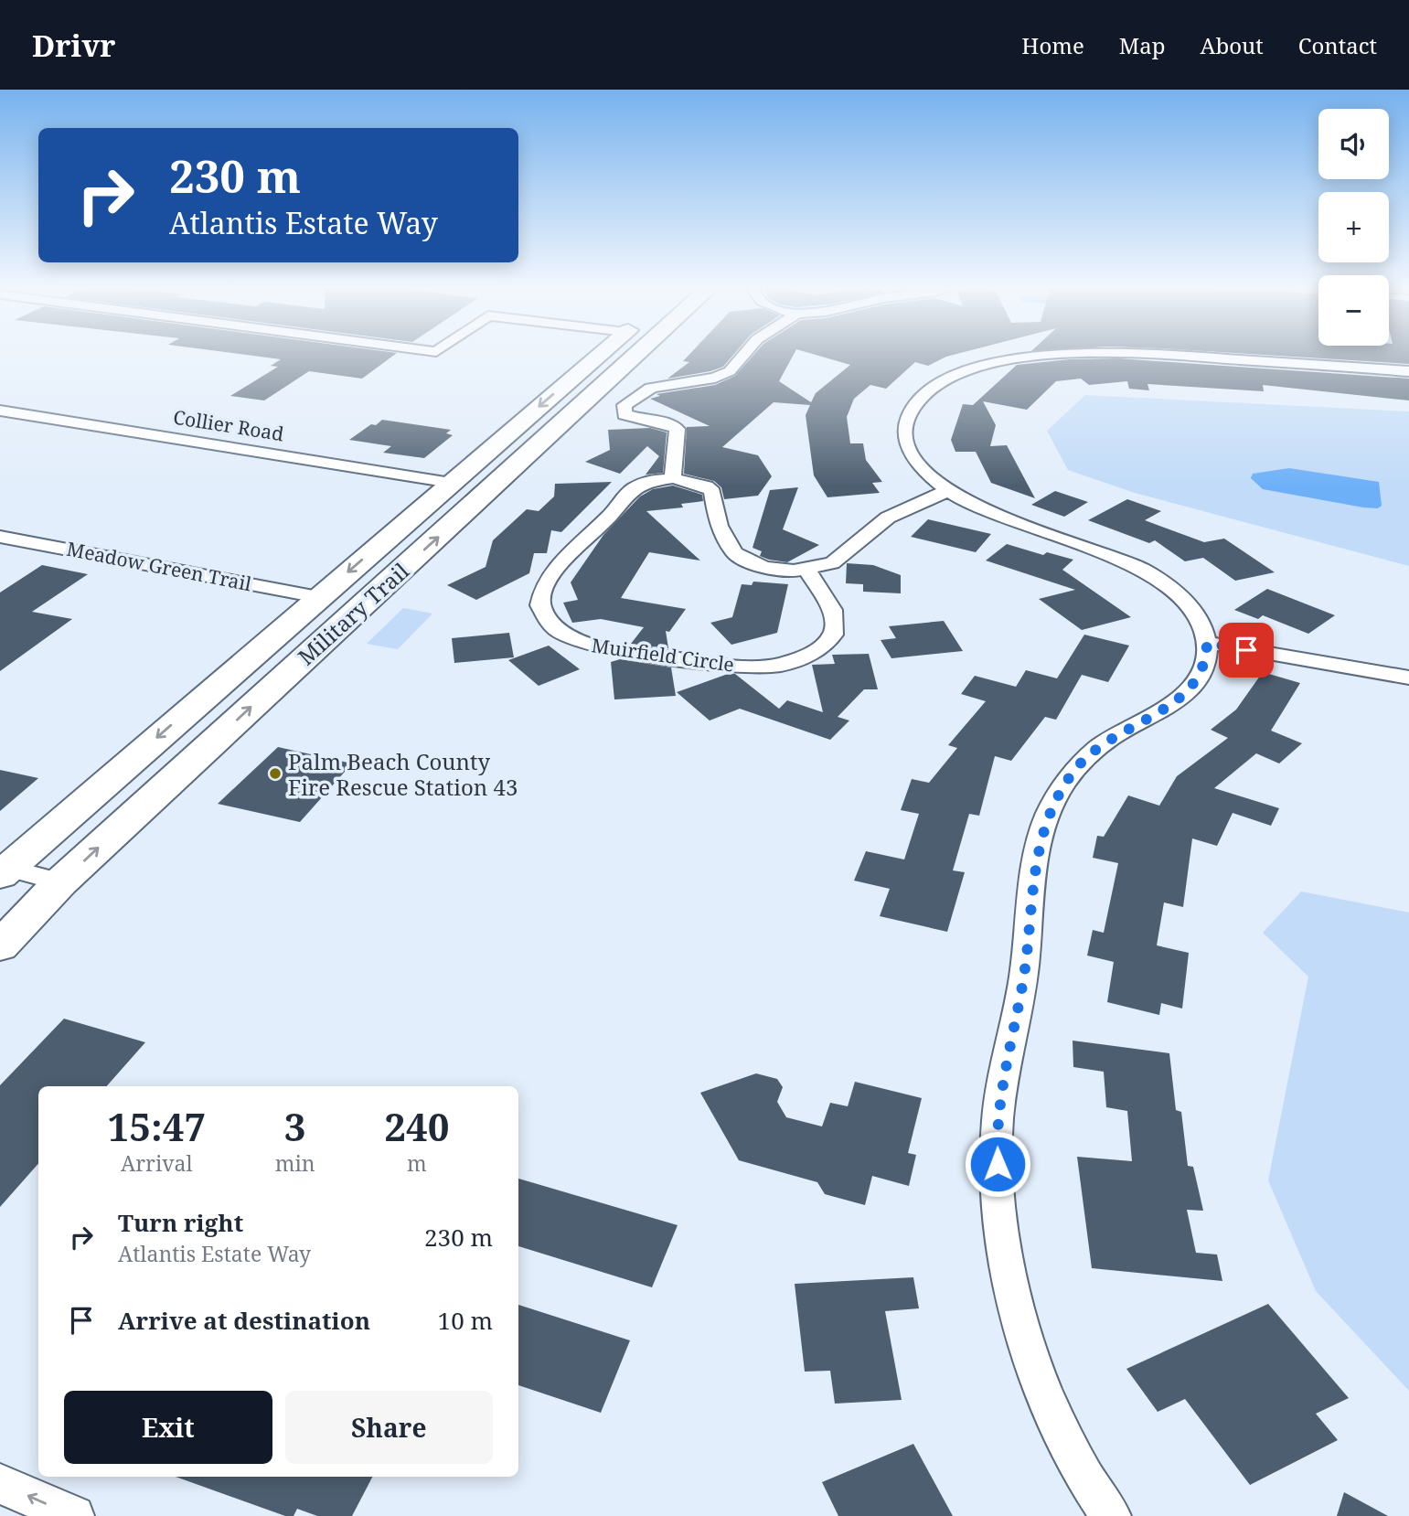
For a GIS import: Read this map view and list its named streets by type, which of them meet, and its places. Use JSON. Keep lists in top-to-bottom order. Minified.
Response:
{"streets":{"main road":["Military Trail"],"street":["Collier Road","Meadow Green Trail","Muirfield Circle"]},"crossings":[["Collier Road","Military Trail"],["Meadow Green Trail","Military Trail"]],"places":["Palm Beach County Fire Rescue Station 43"],"page":{"header":"Drivr","nav":["Home","Map","About","Contact"],"map_buttons":["+","−"],"turn":["230 m","Atlantis Estate Way"],"eta":["15:47","Arrival","3","min","240","m"],"list":[{"name":"Turn right","note":"Atlantis Estate Way","value":"230 m"},{"name":"Arrive at destination","value":"10 m"}],"buttons":["Exit","Share"]}}
